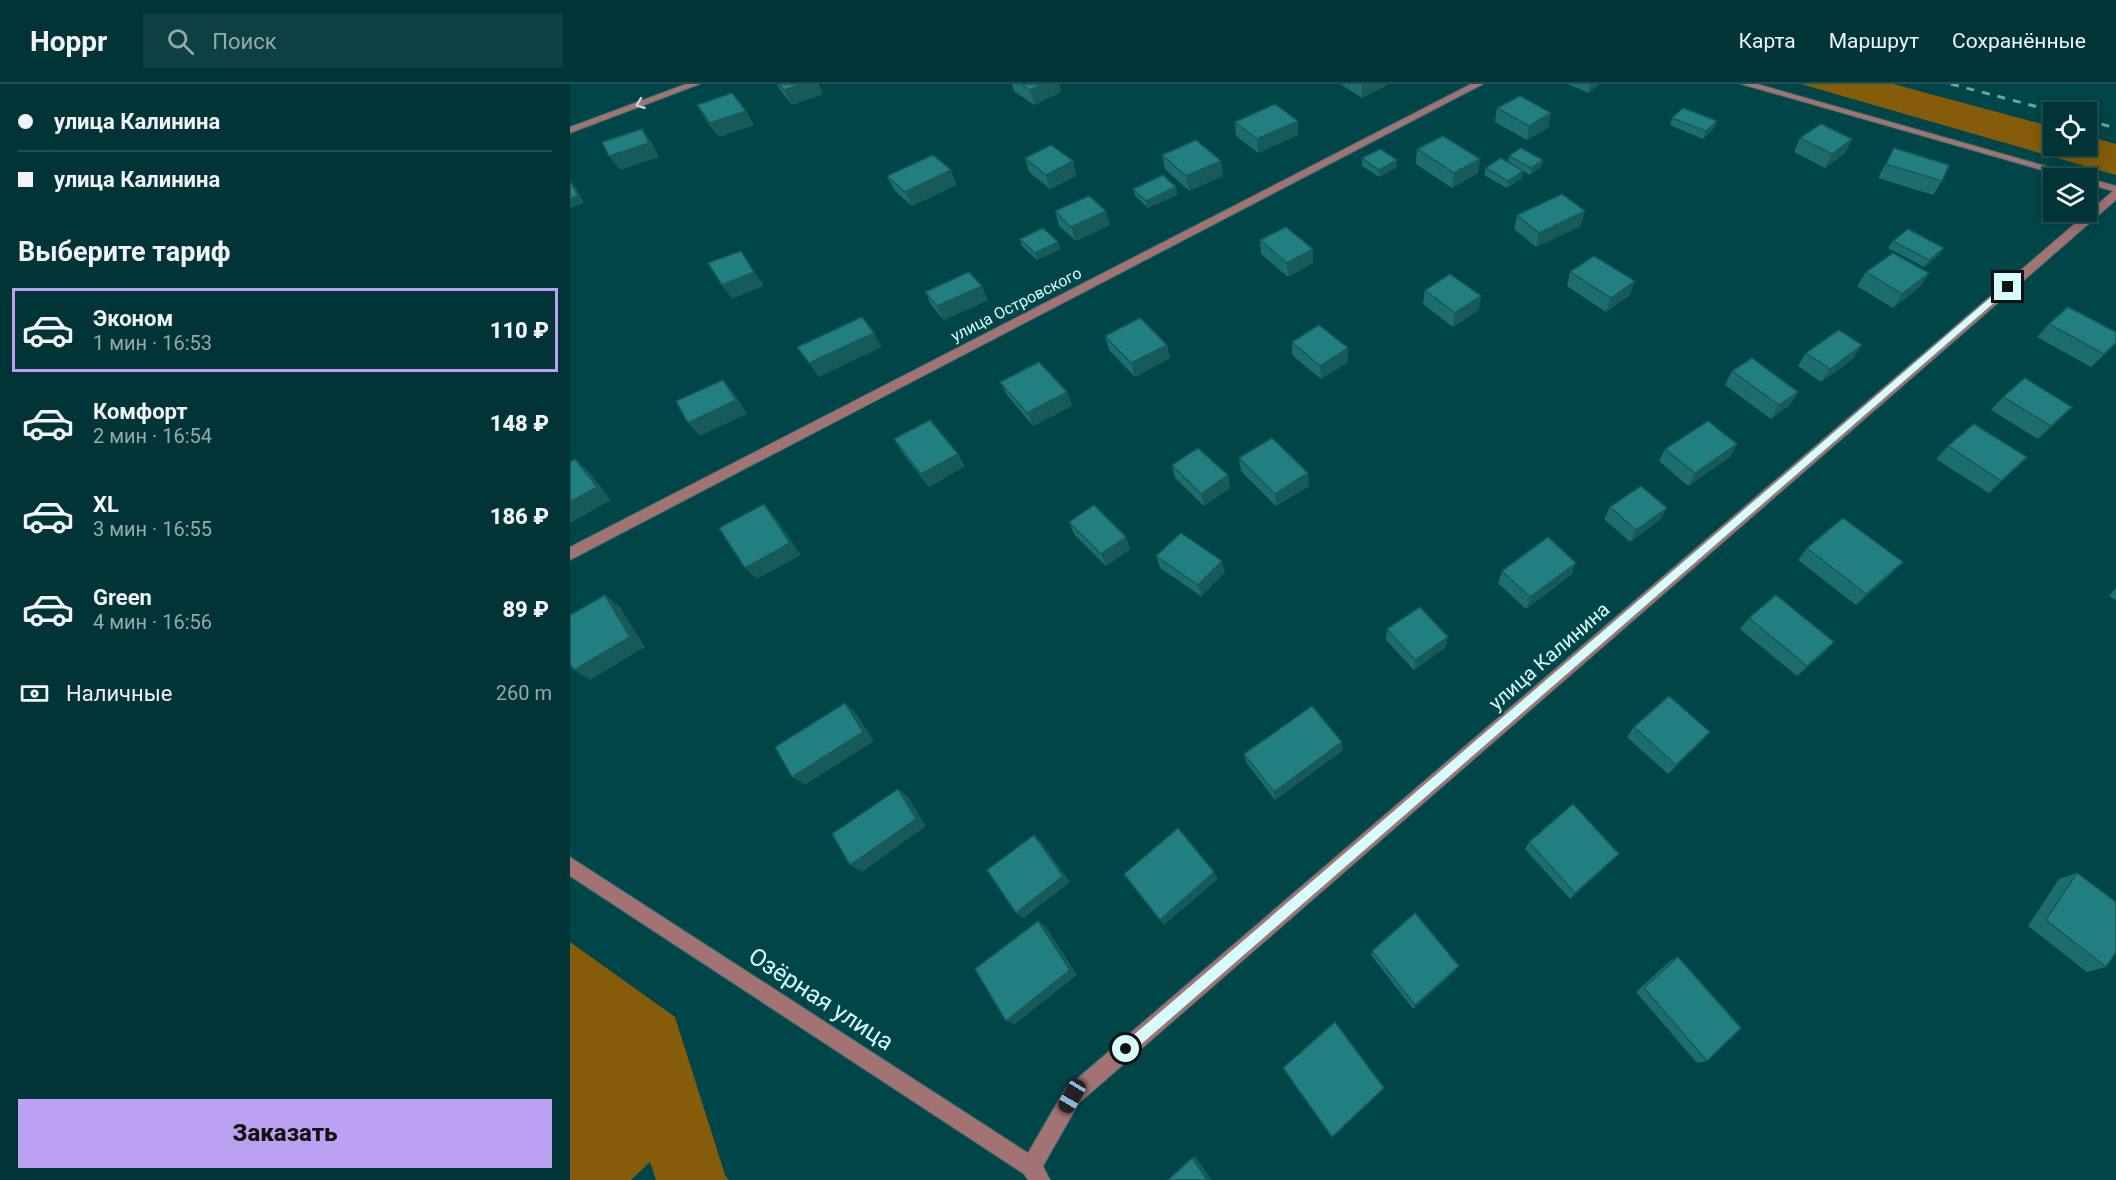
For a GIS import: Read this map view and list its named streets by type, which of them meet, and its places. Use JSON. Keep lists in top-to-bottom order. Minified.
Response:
{"streets":{"street":["улица Островского","улица Калинина","Озёрная улица"]},"crossings":[["улица Калинина","Озёрная улица"]],"page":{"header":"Hoppr","search":"Поиск","nav":["Карта","Маршрут","Сохранённые"],"banner":["улица Калинина","улица Калинина"],"heading":"Выберите тариф","list":[{"name":"Эконом","note":"1 мин · 16:53","value":"110 ₽"},{"name":"Комфорт","note":"2 мин · 16:54","value":"148 ₽"},{"name":"XL","note":"3 мин · 16:55","value":"186 ₽"},{"name":"Green","note":"4 мин · 16:56","value":"89 ₽"}],"pay":["Наличные","260 m"],"buttons":"Заказать"}}
